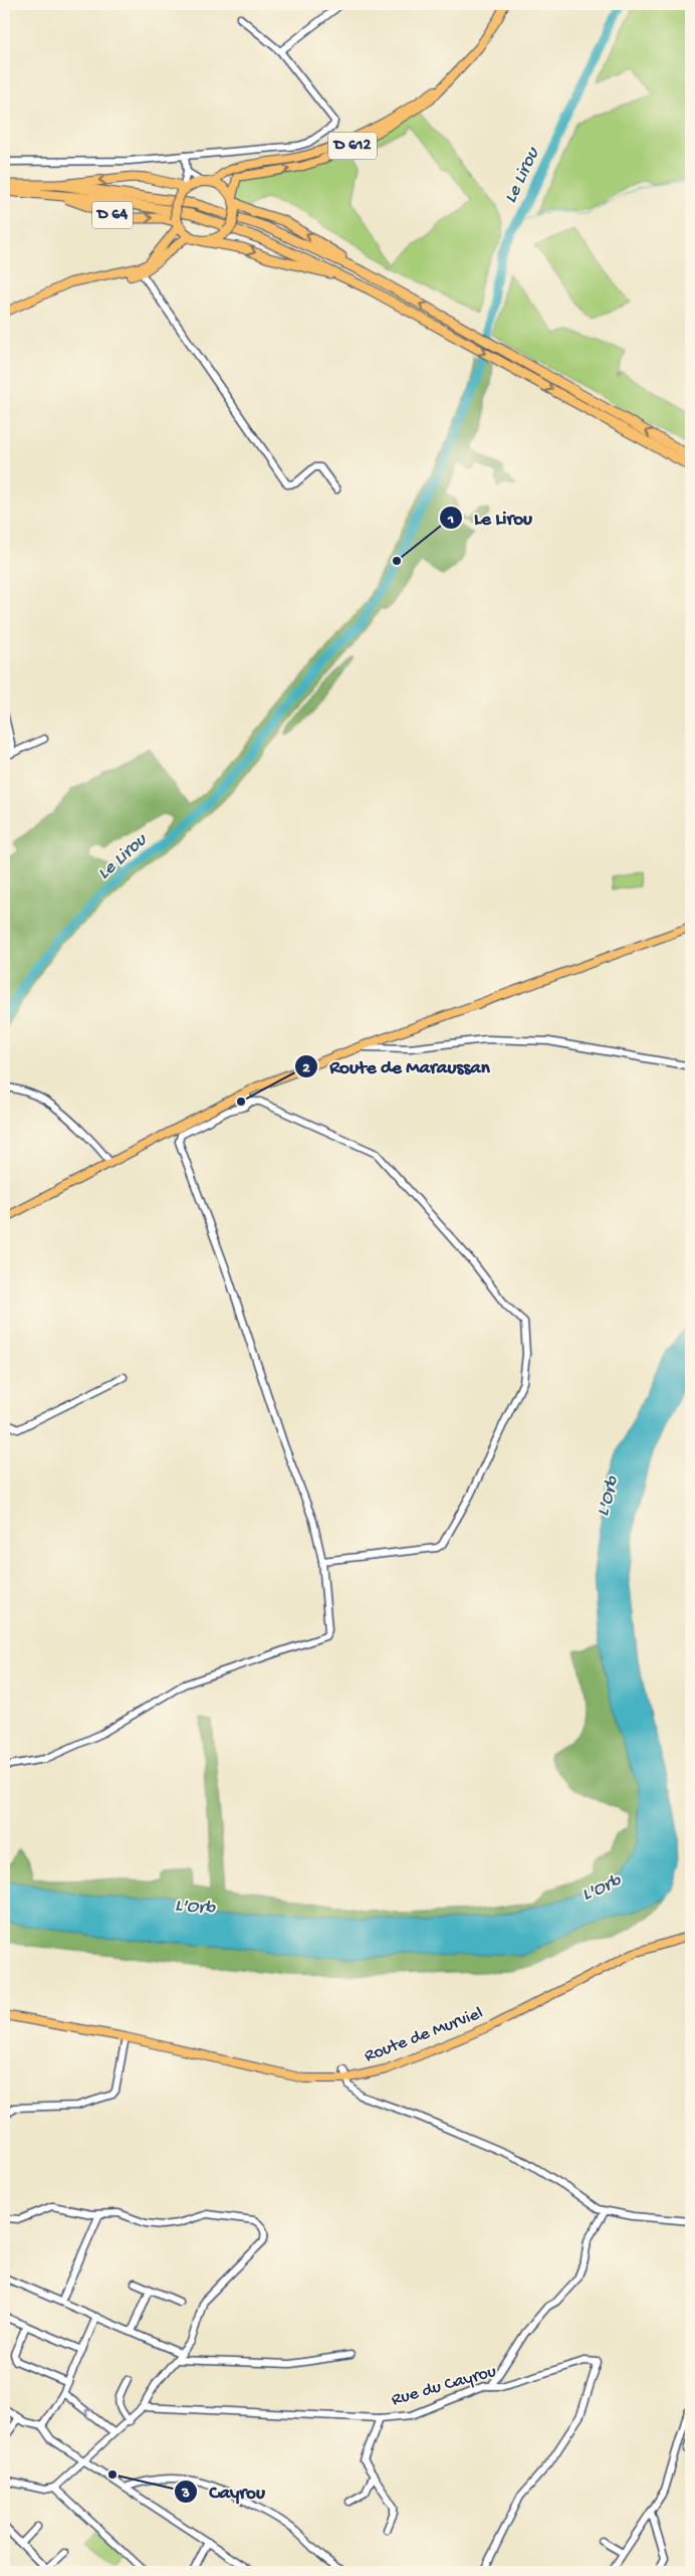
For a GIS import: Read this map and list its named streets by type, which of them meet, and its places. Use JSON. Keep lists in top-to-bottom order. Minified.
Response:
{"streets":{"highway":["D 64"],"main road":["D 612","Route de Murviel"],"street":["Rue du Cayrou"]},"crossings":[["D 612","D 64"]],"water":["Le Lirou","L'Orb"],"places":["Le Lirou","Route de Maraussan","Cayrou"]}
